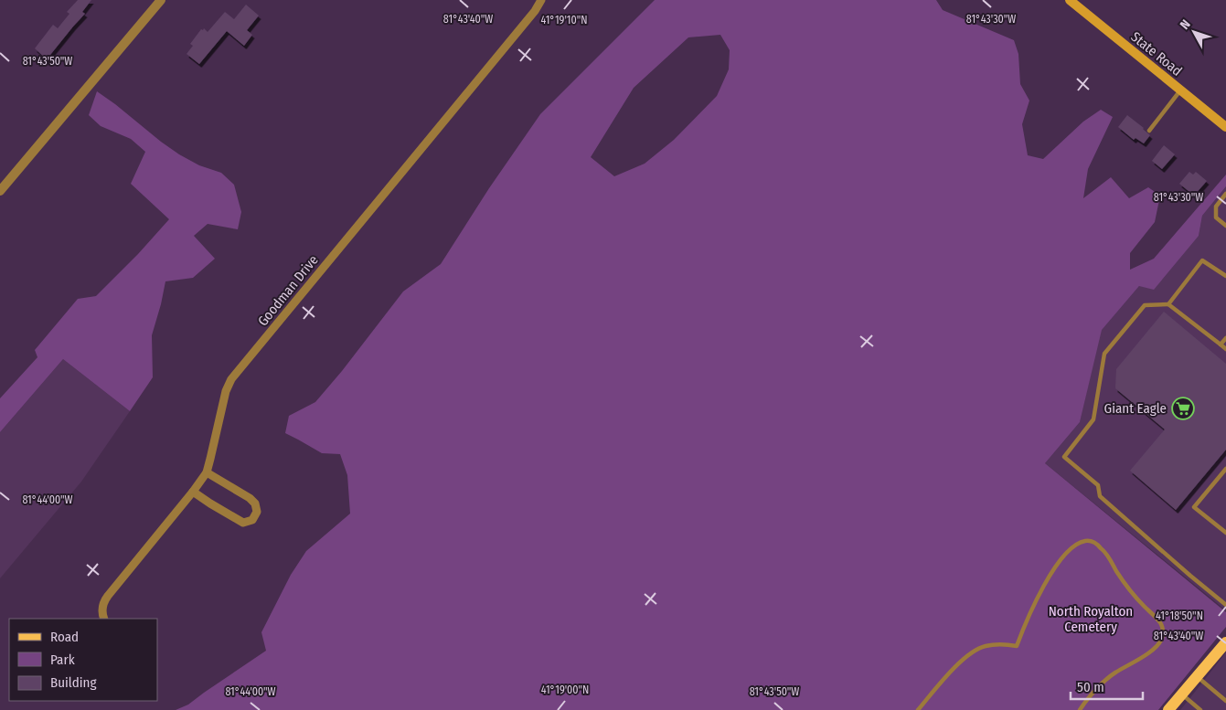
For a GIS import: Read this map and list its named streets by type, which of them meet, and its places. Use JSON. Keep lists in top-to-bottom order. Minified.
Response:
{"streets":{"main road":["State Road"],"street":["Goodman Drive"]},"parks":["North Royalton Cemetery"],"places":{"supermarket":["Giant Eagle"]},"legend":["Road","Park","Building"],"scale_bar":"50 m","north":"top left","coordinates":["81°43'40\"W","81°43'30\"W","41°19'10\"N","81°43'50\"W","81°44'00\"W","41°18'50\"N","41°19'00\"N"]}
